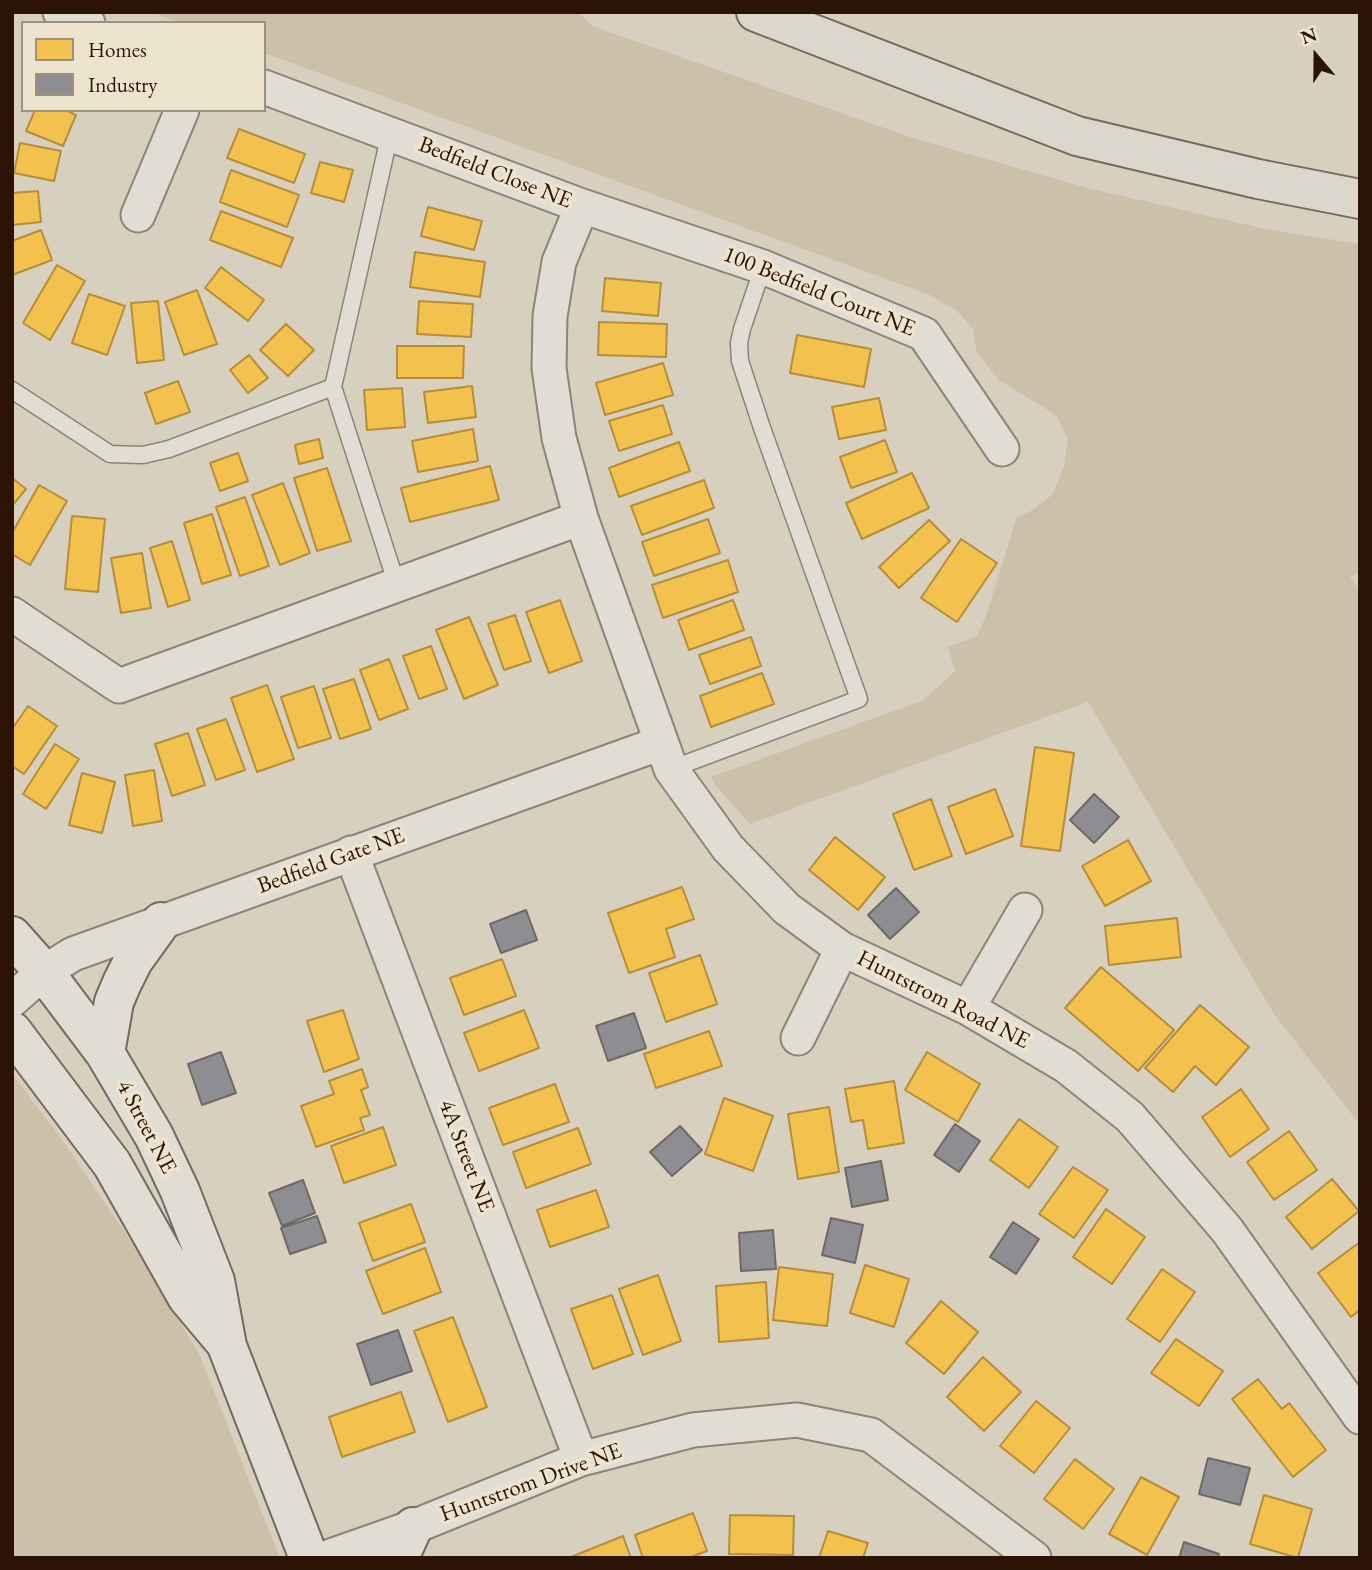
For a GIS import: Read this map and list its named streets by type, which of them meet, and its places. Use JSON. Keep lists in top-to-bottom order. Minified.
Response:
{"streets":{"main road":["4 Street NE"],"street":["Bedfield Close NE","100 Bedfield Court NE","Bedfield Gate NE","Huntstrom Road NE","4A Street NE","Huntstrom Drive NE"]},"crossings":[["Bedfield Close NE","100 Bedfield Court NE"],["Bedfield Close NE","Bedfield Gate NE"],["Bedfield Close NE","Huntstrom Road NE"],["Bedfield Gate NE","Huntstrom Road NE"],["Bedfield Gate NE","4 Street NE"],["Bedfield Gate NE","4A Street NE"],["4A Street NE","Huntstrom Drive NE"]],"legend":["Homes","Industry"],"north":"top"}
